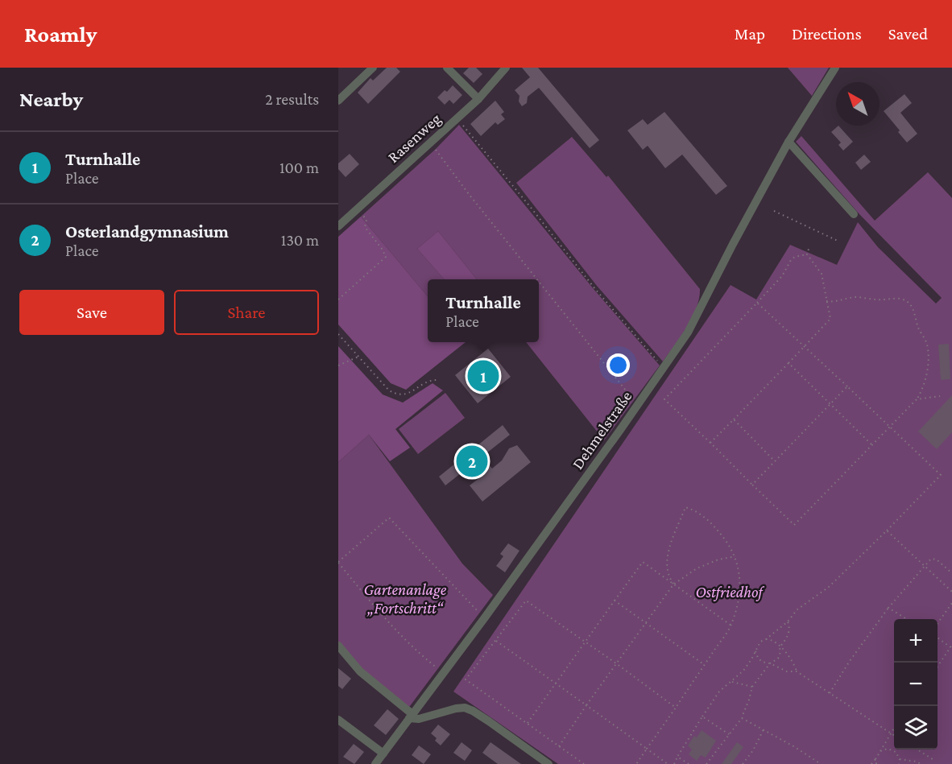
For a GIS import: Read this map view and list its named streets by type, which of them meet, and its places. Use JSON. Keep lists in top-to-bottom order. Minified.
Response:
{"streets":{"street":["Rasenweg","Dehmelstraße"]},"parks":["Gartenanlage „Fortschritt“","Ostfriedhof"],"north":"top left","page":{"header":"Roamly","nav":["Map","Directions","Saved"],"heading":["Nearby","2 results"],"list":[{"mark":"1","name":"Turnhalle","note":"Place","value":"100 m"},{"mark":"2","name":"Osterlandgymnasium","note":"Place","value":"130 m"}],"buttons":["Save","Share"],"popup":["Turnhalle","Place"],"pins":["1","2"],"map_buttons":["+","−"]}}
